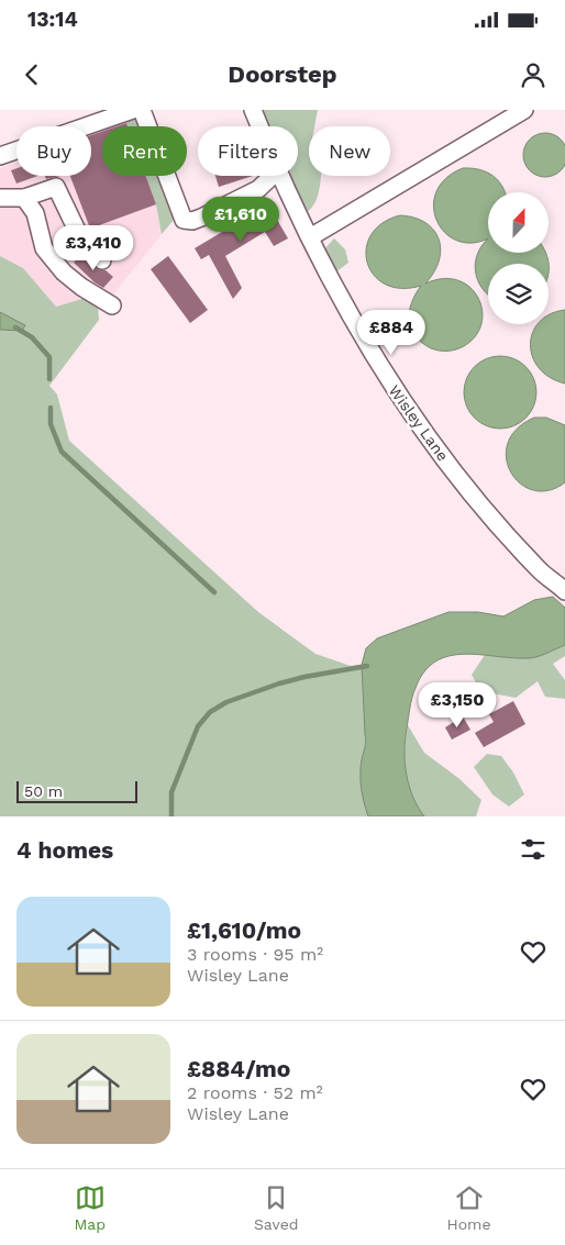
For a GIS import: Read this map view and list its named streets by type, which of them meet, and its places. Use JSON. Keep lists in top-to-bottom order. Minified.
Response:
{"streets":{"street":["Wisley Lane"]},"scale_bar":"50 m","north":"top","page":{"status":"13:14","header":"Doorstep","chip":["Buy","Rent","Filters","New"],"price":["£1,610","£3,410","£884","£3,150"],"scale":"50 m","heading":"4 homes","list":[{"name":"£1,610/mo","note":"3 rooms · 95 m² · Wisley Lane"},{"name":"£884/mo","note":"2 rooms · 52 m² · Wisley Lane"}],"tabs":["Map","Saved","Home"]}}
